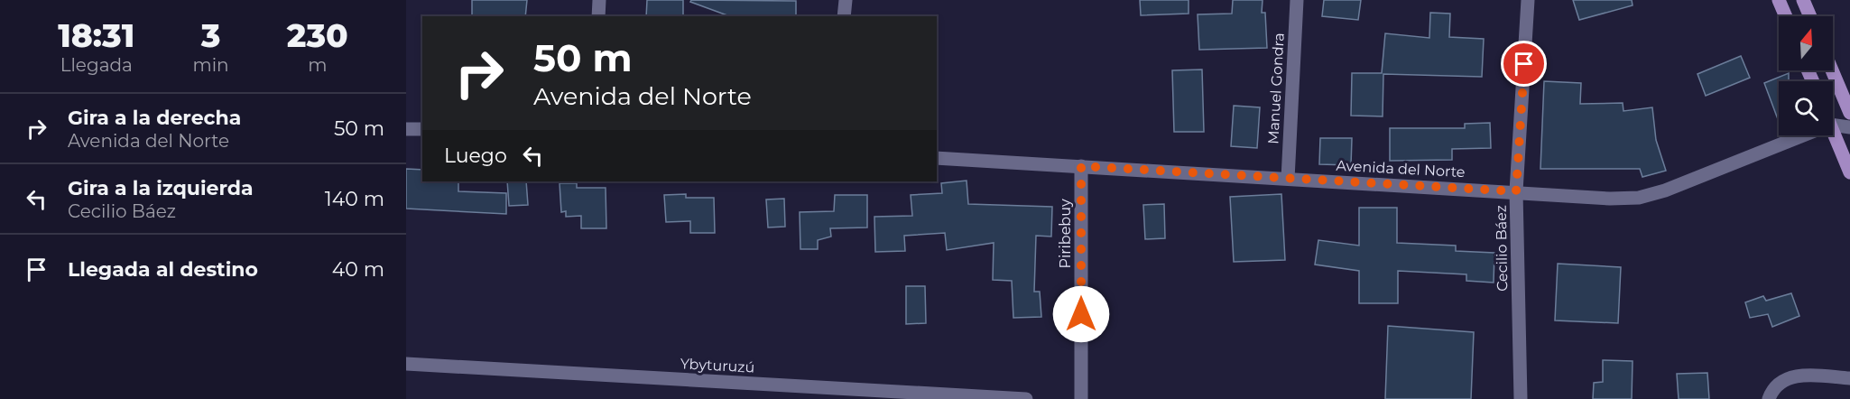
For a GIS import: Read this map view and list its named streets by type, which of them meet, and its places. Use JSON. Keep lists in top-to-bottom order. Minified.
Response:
{"streets":{"street":["Manuel Gondra","Avenida del Norte","Piribebuy","Cecilio Báez","Ybyturuzú"]},"crossings":[["Manuel Gondra","Avenida del Norte"],["Avenida del Norte","Piribebuy"],["Avenida del Norte","Cecilio Báez"]],"north":"top","page":{"eta":["18:31","Llegada","3","min","230","m"],"turn":["50 m","Avenida del Norte"],"list":[{"name":"Gira a la derecha","note":"Avenida del Norte","value":"50 m"},{"name":"Gira a la izquierda","note":"Cecilio Báez","value":"140 m"},{"name":"Llegada al destino","value":"40 m"}],"then":"Luego"}}
